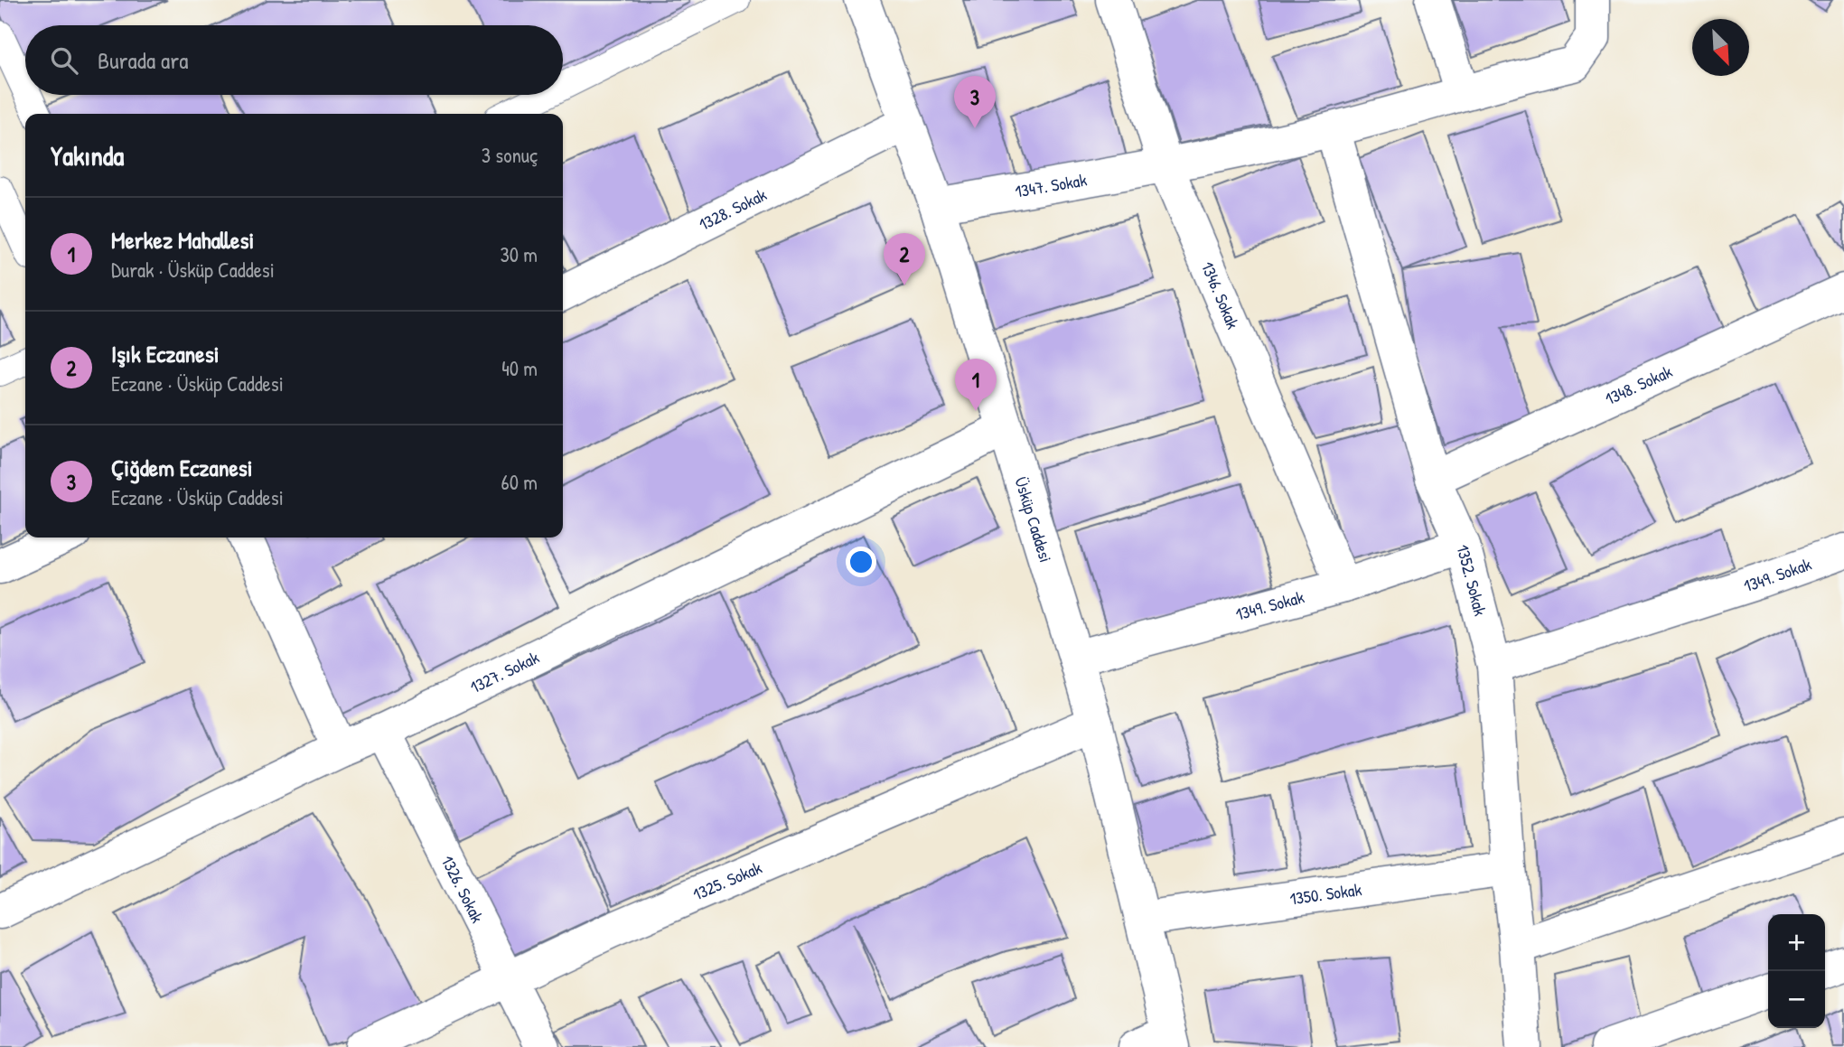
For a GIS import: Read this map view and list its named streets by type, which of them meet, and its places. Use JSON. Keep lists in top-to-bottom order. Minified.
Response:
{"streets":{"street":["1347. Sokak","1328. Sokak","1346. Sokak","1348. Sokak","Üsküp Caddesi","1349. Sokak","1352. Sokak","1327. Sokak","1325. Sokak","1326. Sokak","1350. Sokak"]},"crossings":[["1347. Sokak","1346. Sokak"],["1347. Sokak","Üsküp Caddesi"],["1347. Sokak","1352. Sokak"],["1328. Sokak","Üsküp Caddesi"],["1346. Sokak","1349. Sokak"],["1348. Sokak","1352. Sokak"],["Üsküp Caddesi","1349. Sokak"],["Üsküp Caddesi","1327. Sokak"],["Üsküp Caddesi","1325. Sokak"],["Üsküp Caddesi","1350. Sokak"],["1349. Sokak","1352. Sokak"],["1352. Sokak","1350. Sokak"],["1327. Sokak","1326. Sokak"],["1325. Sokak","1326. Sokak"]],"north":"bottom right","page":{"search":"Burada ara","pins":["3","2","1"],"heading":["Yakında","3 sonuç"],"list":[{"mark":"1","name":"Merkez Mahallesi","note":"Durak · Üsküp Caddesi","value":"30 m"},{"mark":"2","name":"Işık Eczanesi","note":"Eczane · Üsküp Caddesi","value":"40 m"},{"mark":"3","name":"Çiğdem Eczanesi","note":"Eczane · Üsküp Caddesi","value":"60 m"}],"map_buttons":["+","−"]}}
